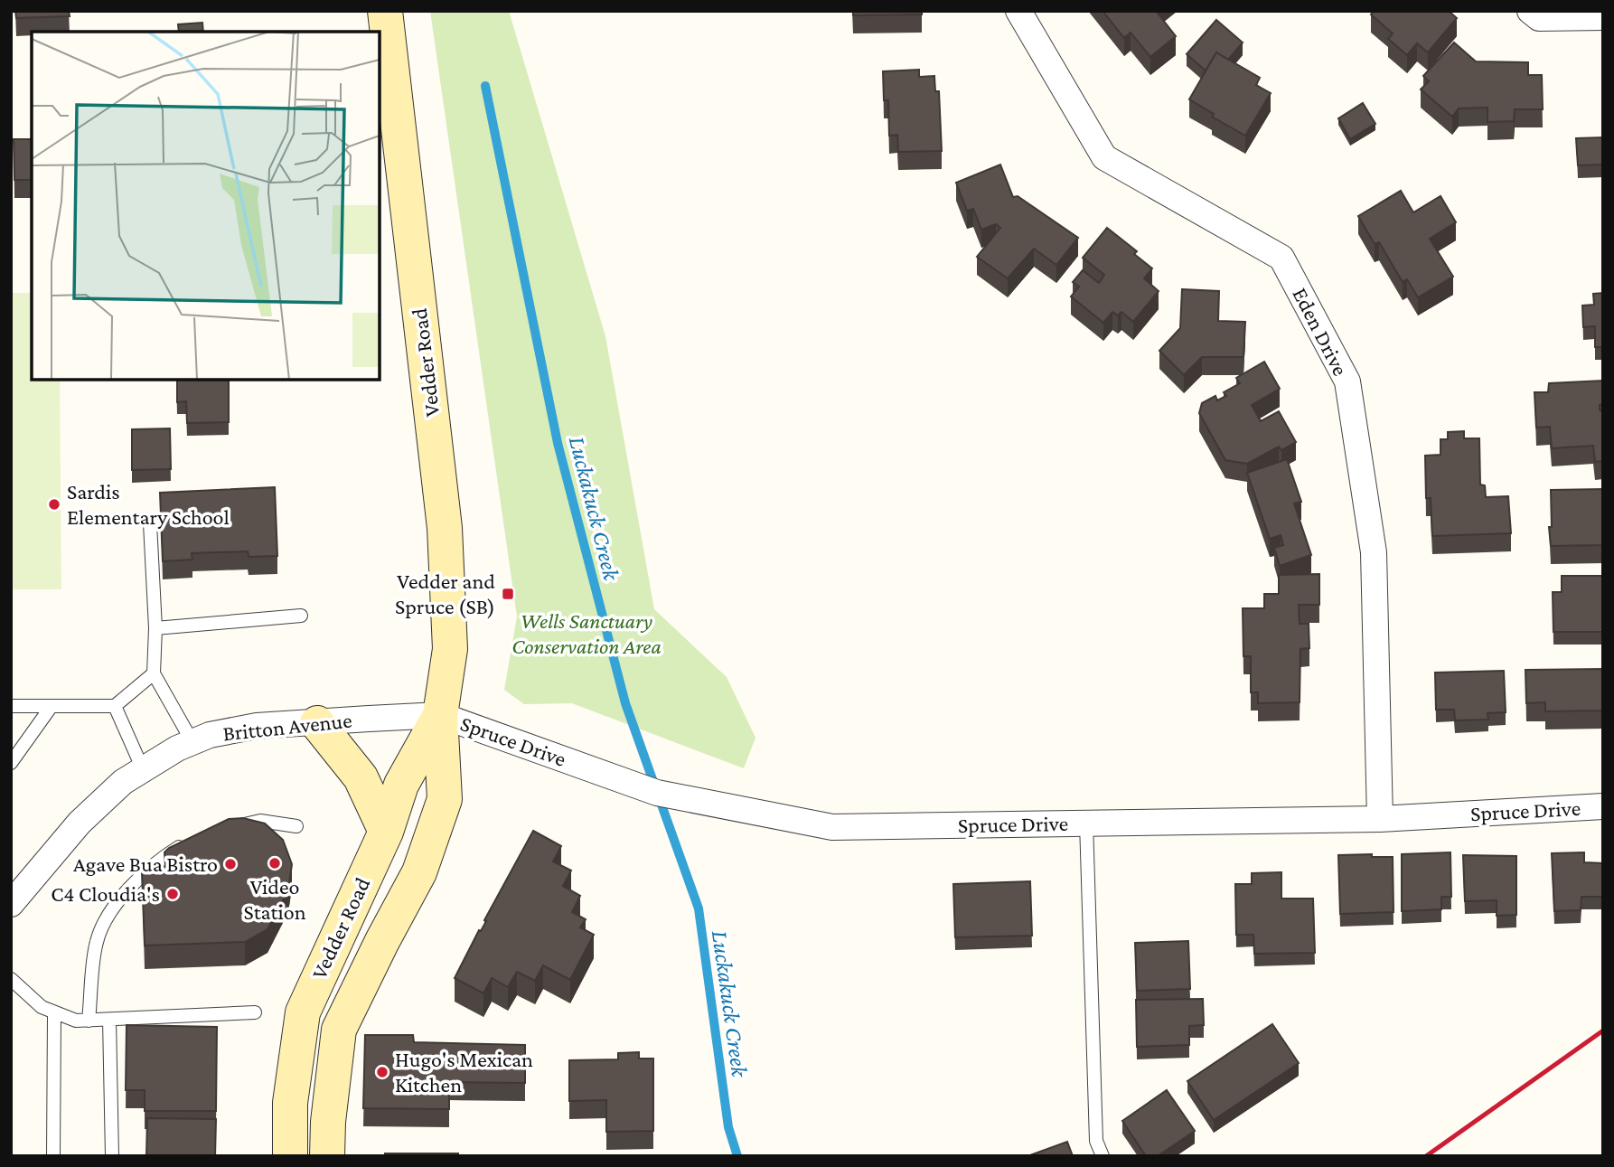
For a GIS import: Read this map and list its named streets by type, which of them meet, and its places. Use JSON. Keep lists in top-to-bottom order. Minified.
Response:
{"streets":{"main road":["Vedder Road"],"street":["Eden Drive","Britton Avenue","Spruce Drive"]},"crossings":[["Eden Drive","Spruce Drive"],["Vedder Road","Britton Avenue"],["Vedder Road","Spruce Drive"],["Britton Avenue","Spruce Drive"]],"water":["Luckakuck Creek"],"parks":["Wells Sanctuary Conservation Area"],"places":{"other":["Sardis Elementary School","Video Station","Agave Bua Bistro","C4 Cloudia's","Hugo's Mexican Kitchen"],"transit":["Vedder and Spruce (SB)"]}}
